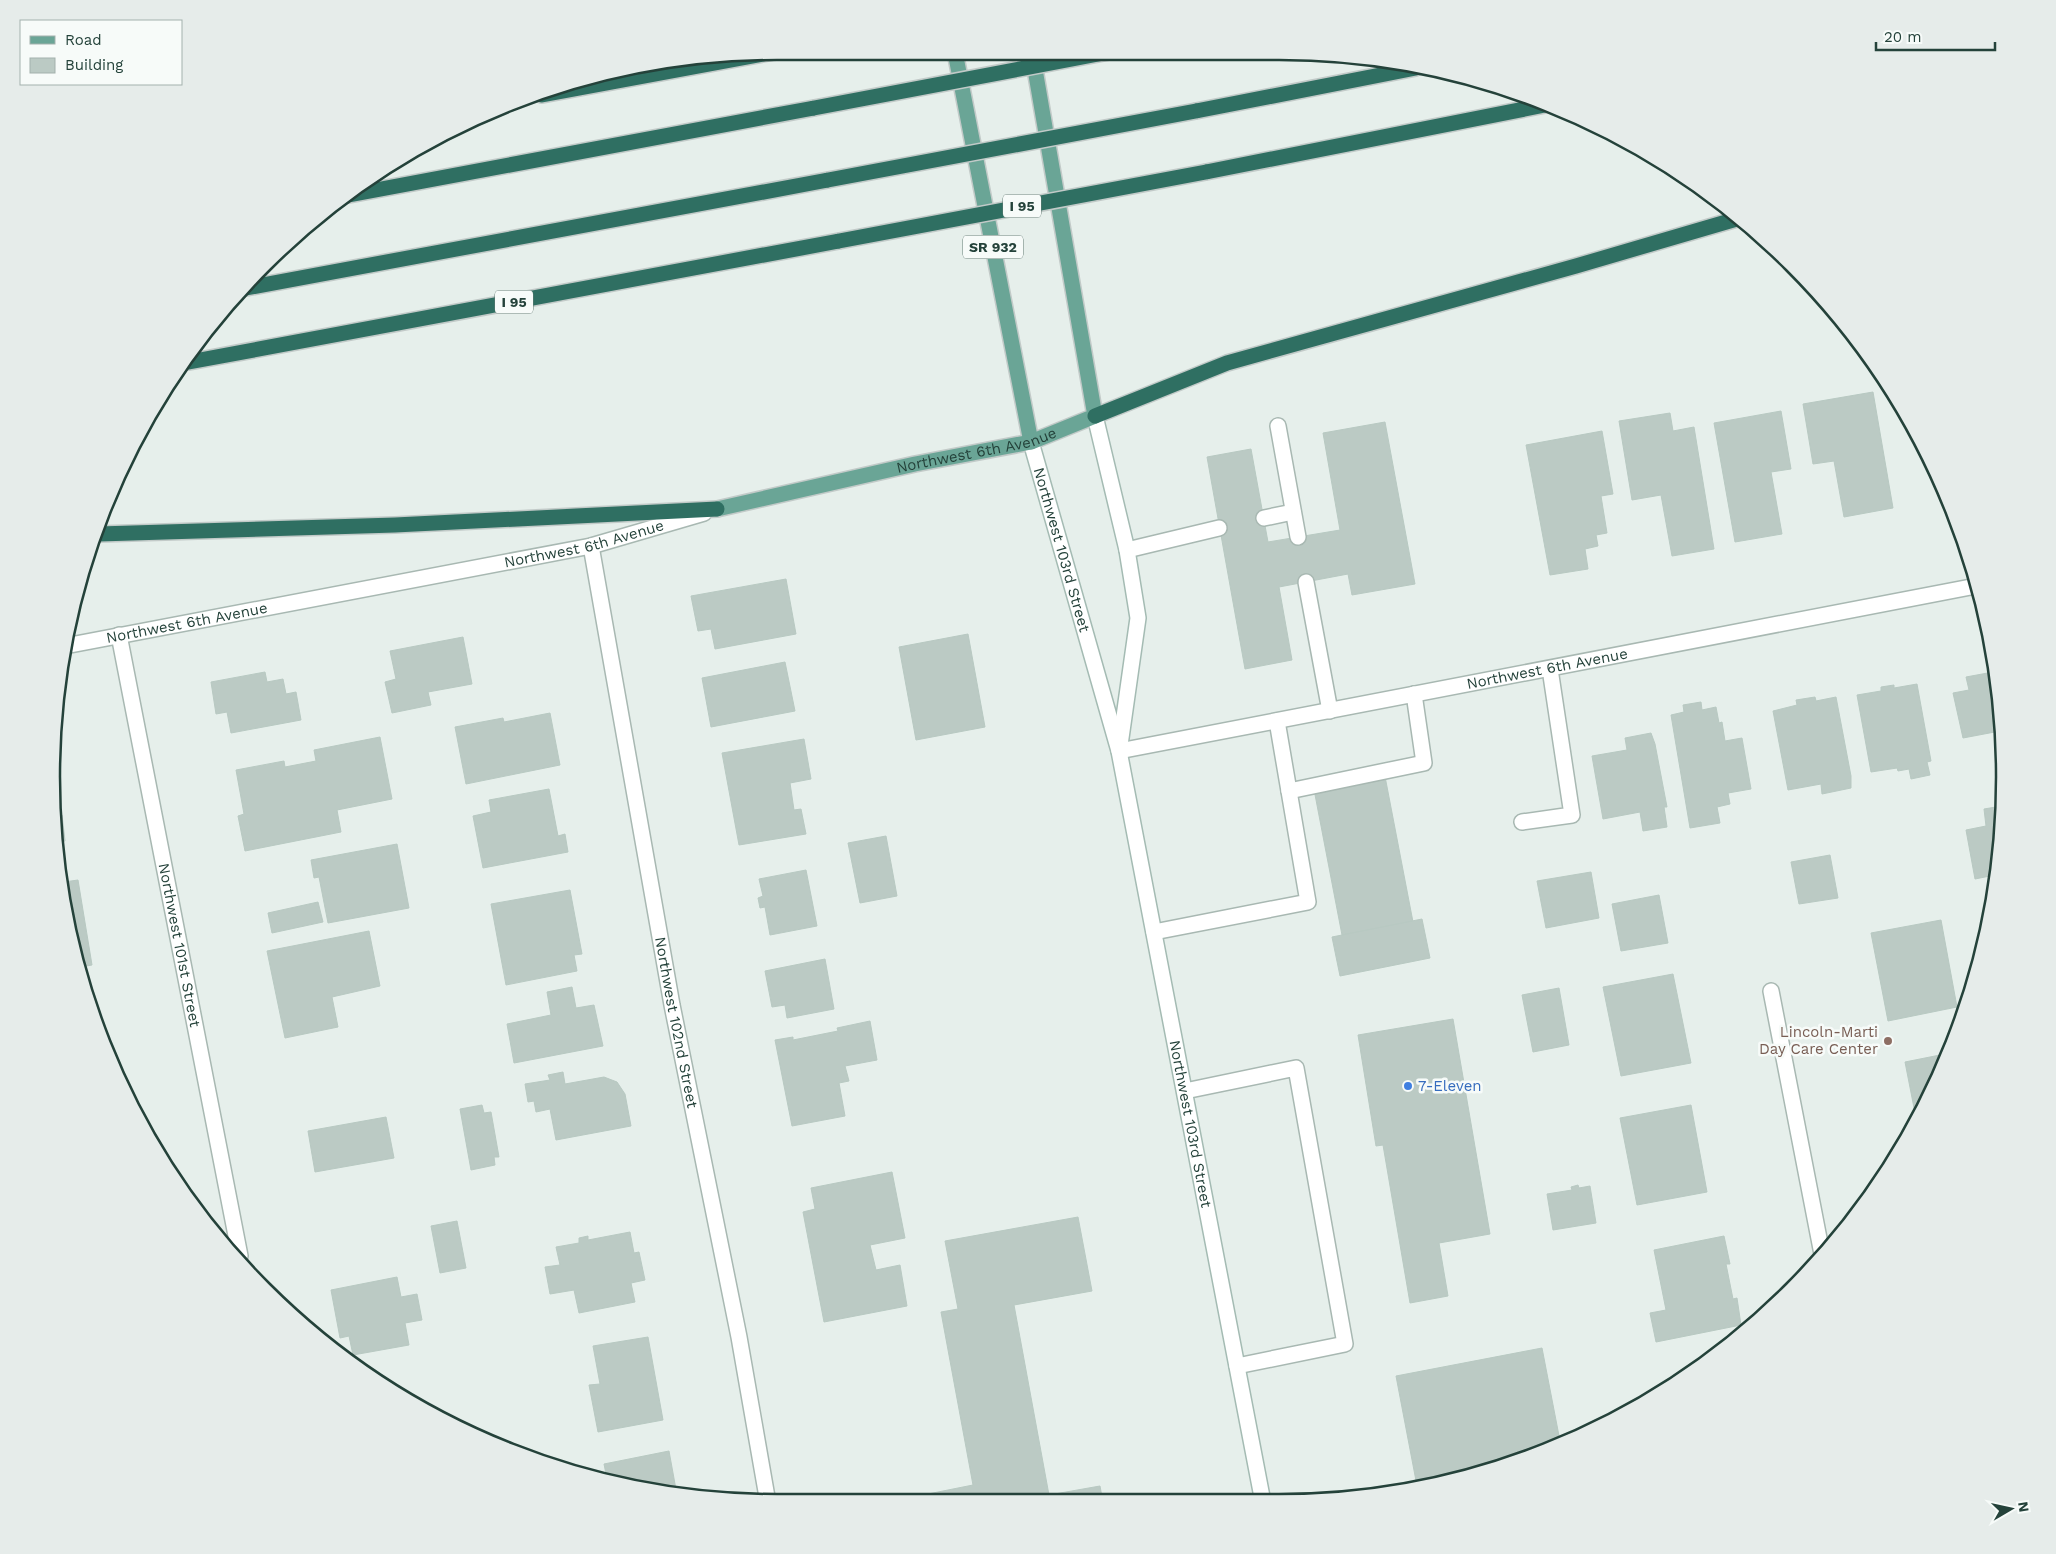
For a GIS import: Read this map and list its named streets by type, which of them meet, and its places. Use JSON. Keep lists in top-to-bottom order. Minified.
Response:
{"streets":{"highway":["I 95"],"main road":["SR 932","Northwest 6th Avenue","Northwest 103rd Street"],"street":["Northwest 101st Street","Northwest 102nd Street"]},"crossings":[["Northwest 6th Avenue","Northwest 103rd Street"],["Northwest 6th Avenue","Northwest 101st Street"],["Northwest 6th Avenue","Northwest 102nd Street"]],"places":["Lincoln-Marti Day Care Center","7-Eleven"],"legend":["Road","Building"],"scale_bar":"20 m","north":"right"}
